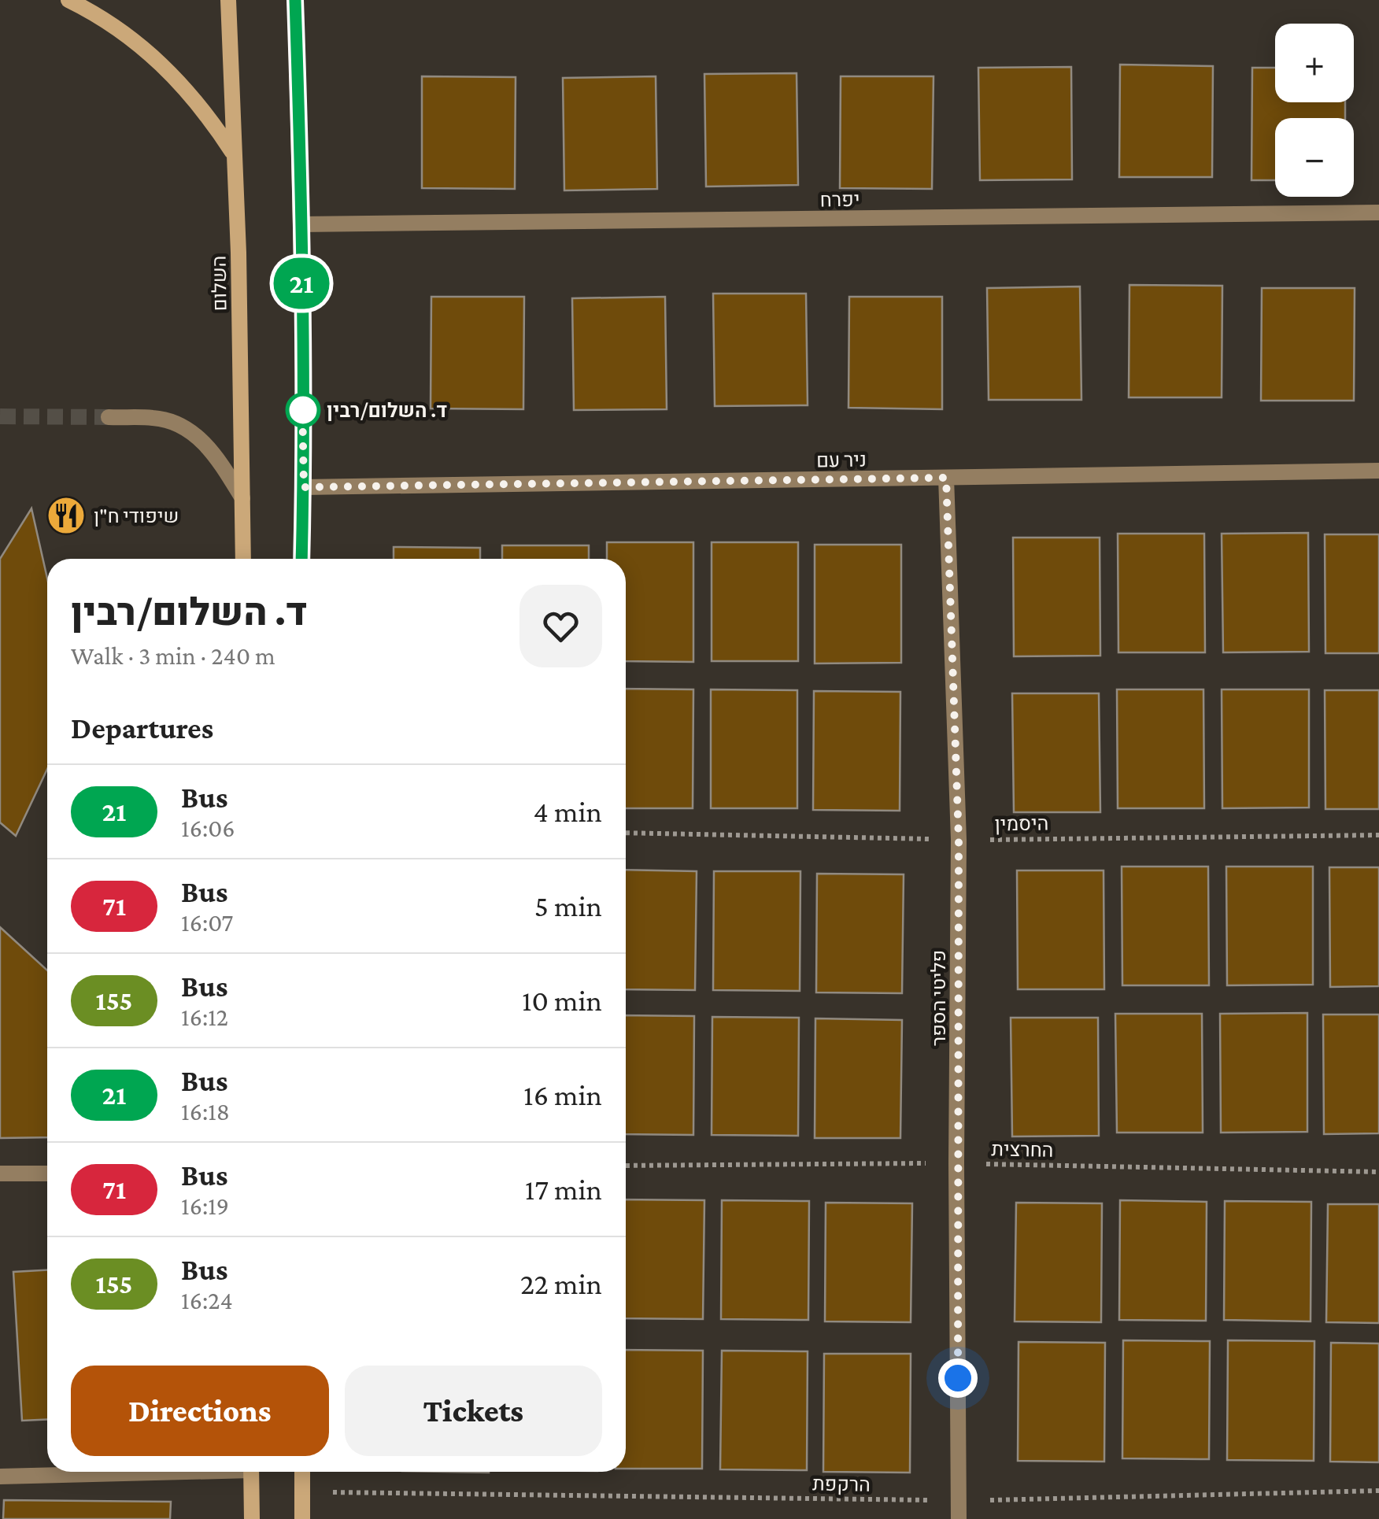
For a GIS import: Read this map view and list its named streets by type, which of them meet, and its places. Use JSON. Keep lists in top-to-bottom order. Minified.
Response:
{"streets":{"main road":["השלום"],"street":["יפרח","ניר עם","פליטי הספר"],"path":["היסמין","החרצית","הרקפת"]},"crossings":[["ניר עם","פליטי הספר"],["היסמין","פליטי הספר"],["פליטי הספר","החרצית"],["פליטי הספר","הרקפת"]],"places":{"other":["ד. השלום/רבין"],"restaurant":["שיפודי ח\"ן"]},"lines":["bus line 21"],"page":{"on_map":"21","map_buttons":["+","−"],"heading":[["ד. השלום/רבין","Walk · 3 min · 240 m"],"Departures"],"list":[{"mark":"21","name":"Bus","note":"16:06","value":"4 min"},{"mark":"71","name":"Bus","note":"16:07","value":"5 min"},{"mark":"155","name":"Bus","note":"16:12","value":"10 min"},{"mark":"21","name":"Bus","note":"16:18","value":"16 min"},{"mark":"71","name":"Bus","note":"16:19","value":"17 min"},{"mark":"155","name":"Bus","note":"16:24","value":"22 min"}],"buttons":["Directions","Tickets"]}}
